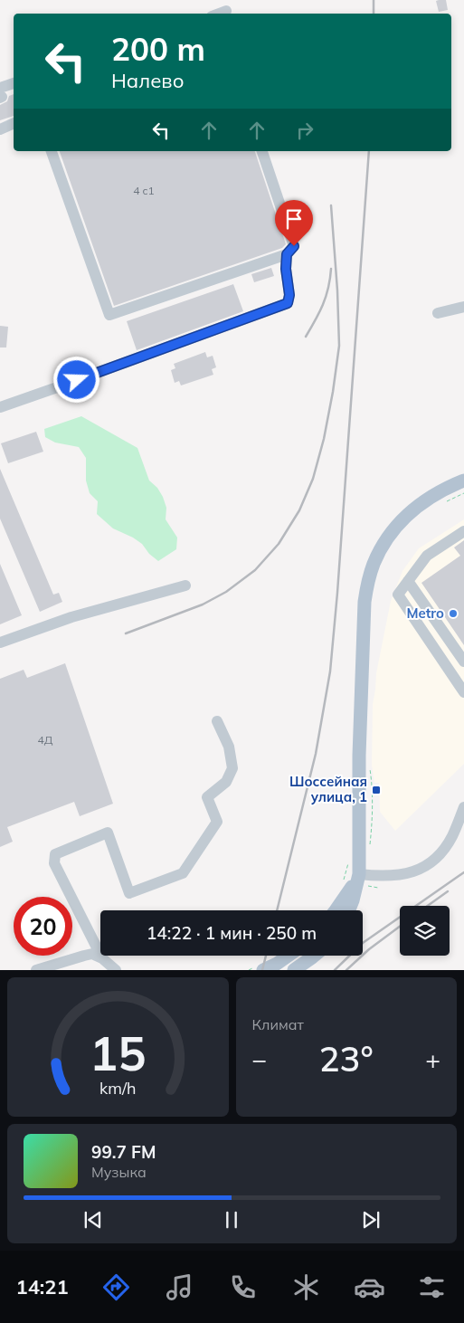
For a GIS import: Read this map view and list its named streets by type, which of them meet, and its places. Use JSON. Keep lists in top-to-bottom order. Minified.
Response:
{"places":{"other":["Metro"],"transit":["Шоссейная улица, 1"]},"house_numbers":["4 с1","4Д"],"page":{"turn":["200 m","Налево"],"limit":"20","trip":"14:22 · 1 мин · 250 m","tile":"Климат","heat":["−","23°","+"],"song":["99.7 FM","Музыка"],"tabs":"14:21","gauge":["15","km/h"]}}
